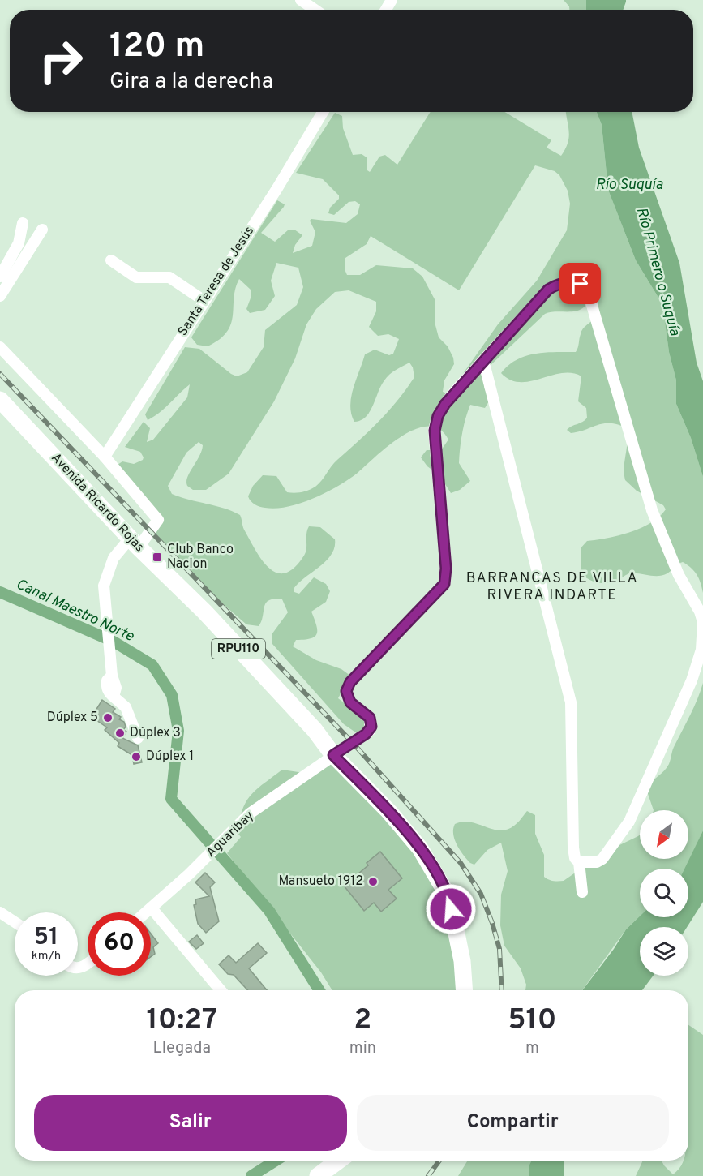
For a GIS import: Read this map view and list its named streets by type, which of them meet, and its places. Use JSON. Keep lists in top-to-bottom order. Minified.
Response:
{"streets":{"main road":["Avenida Ricardo Rojas","RPU110"],"street":["Santa Teresa de Jesús","Aguaribay"]},"crossings":[["Avenida Ricardo Rojas","RPU110"],["Avenida Ricardo Rojas","Aguaribay"],["RPU110","Aguaribay"]],"districts":["BARRANCAS DE VILLA RIVERA INDARTE"],"water":["Río Suquía","Río Primero o Suquía","Canal Maestro Norte"],"places":{"transit":["Club Banco Nacion"],"other":["Dúplex 5","Dúplex 3","Dúplex 1","Mansueto 1912"]},"north":"bottom left","page":{"turn":["120 m","Gira a la derecha"],"speed":"51 km/h","limit":"60","eta":["10:27","Llegada","2","min","510","m"],"buttons":["Salir","Compartir"]}}
